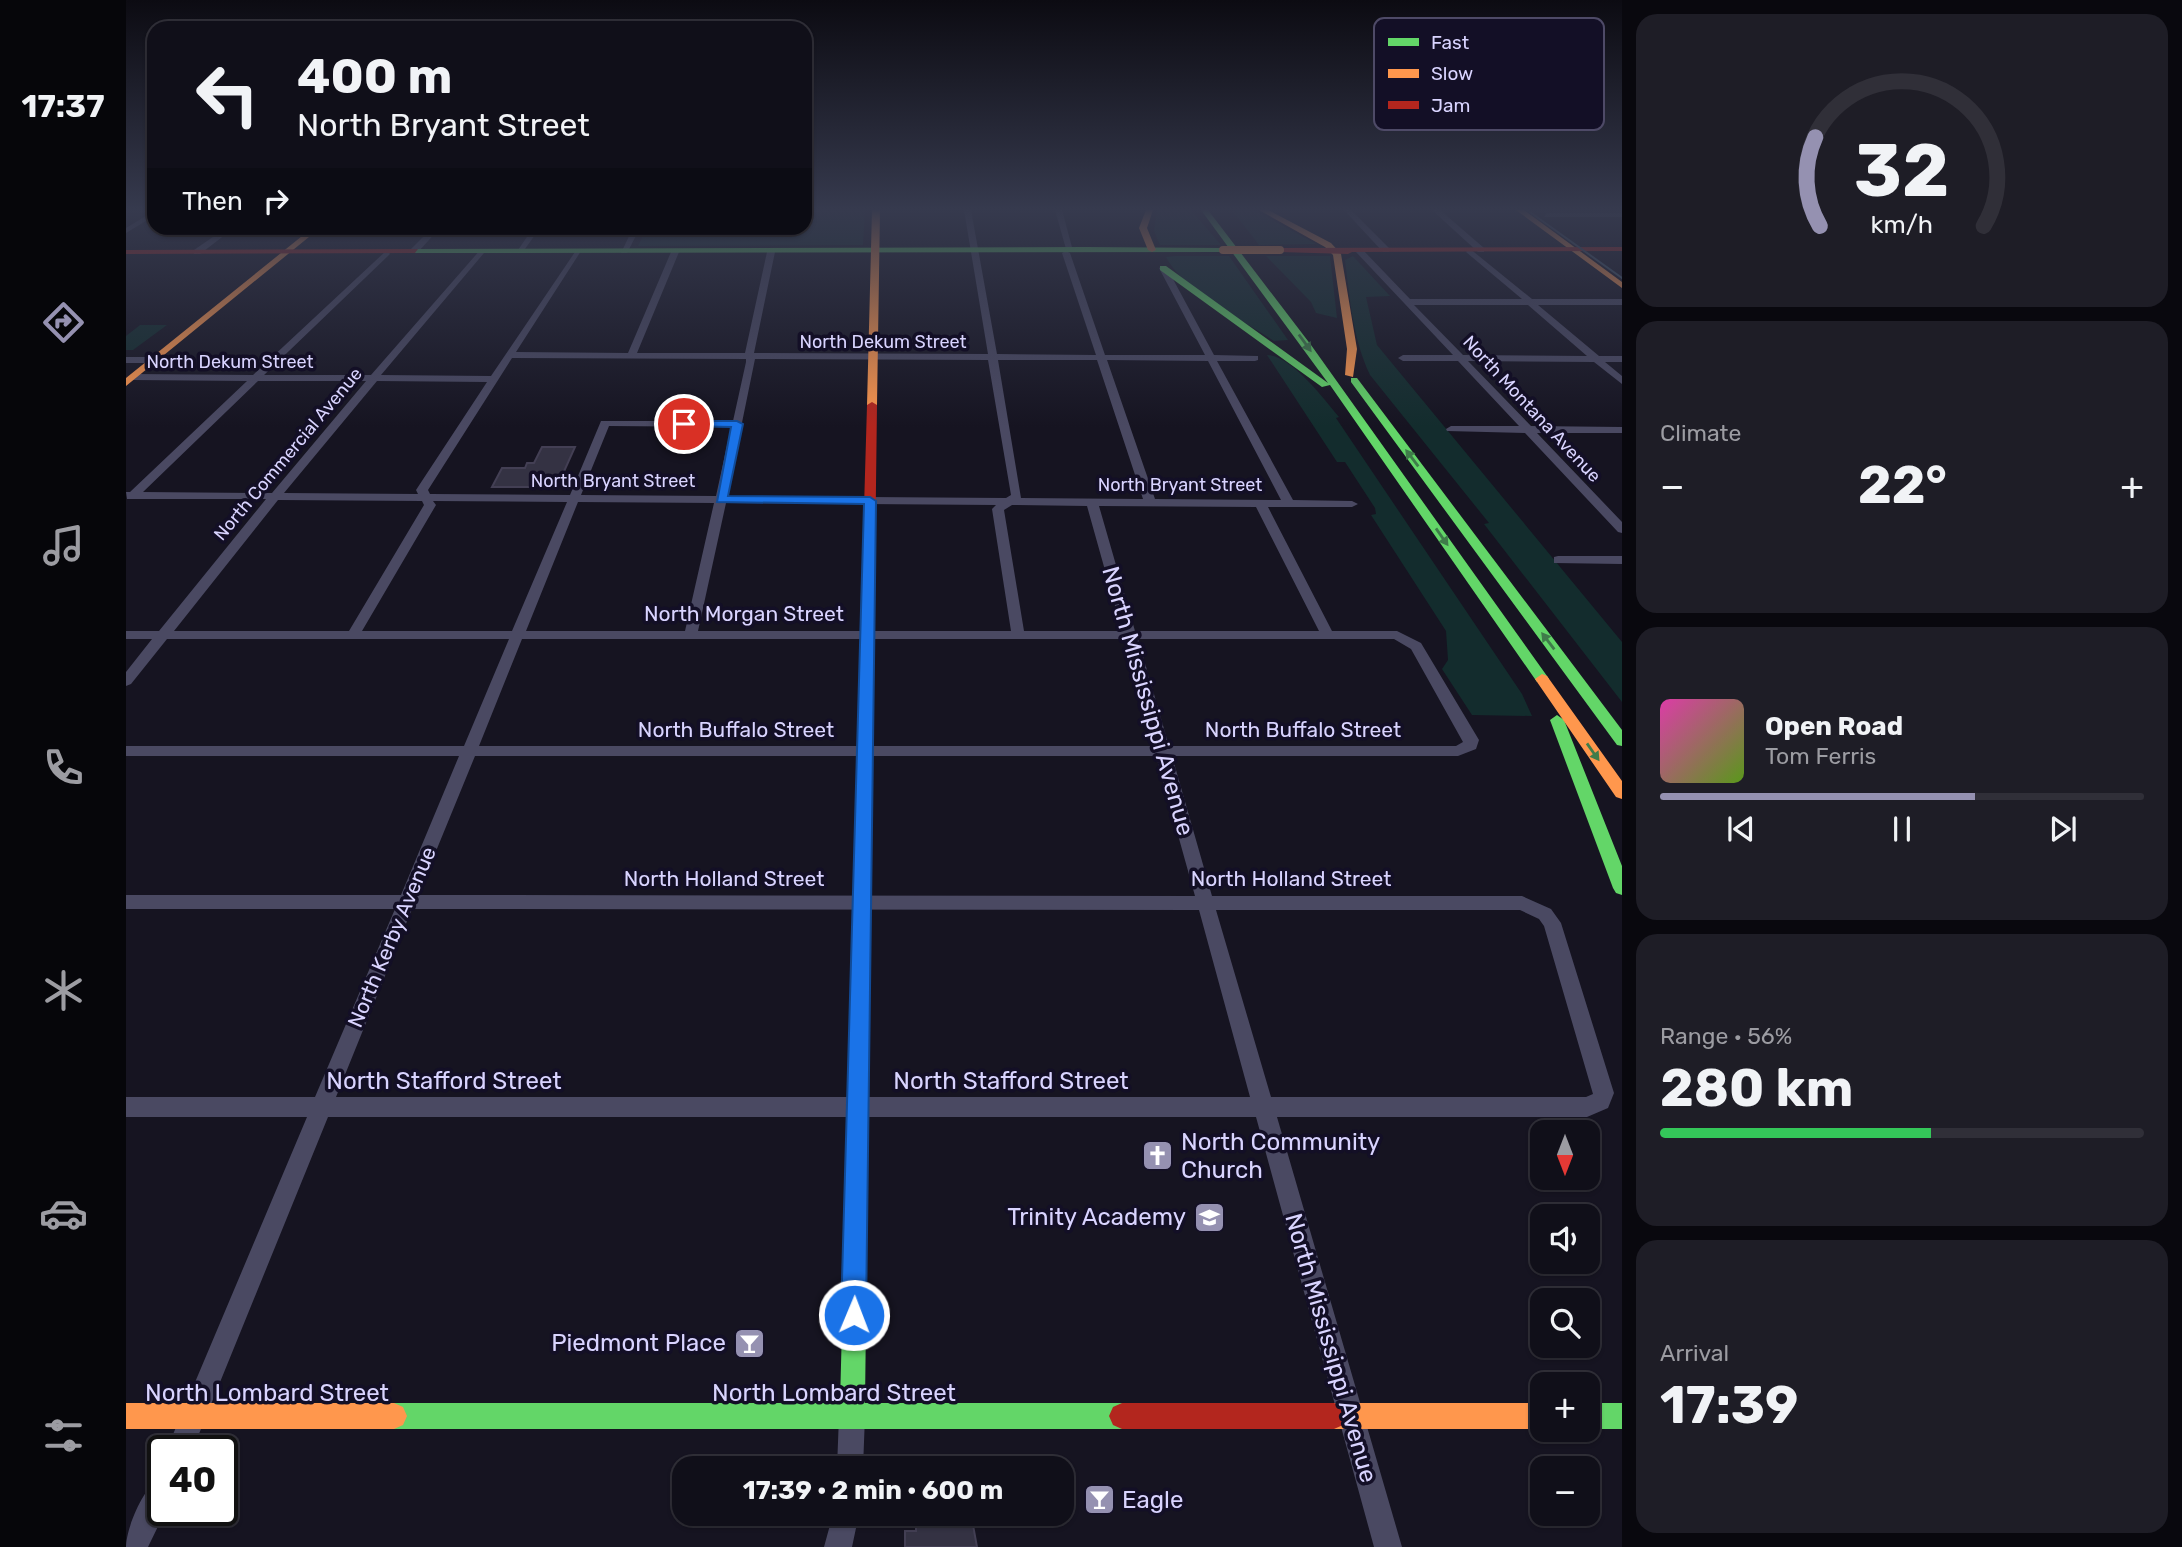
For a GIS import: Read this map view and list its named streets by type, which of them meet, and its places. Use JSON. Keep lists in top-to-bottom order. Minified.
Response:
{"streets":{"main road":["North Lombard Street"],"street":["North Dekum Street","North Montana Avenue","North Commercial Avenue","North Bryant Street","North Morgan Street","North Mississippi Avenue","North Buffalo Street","North Holland Street","North Kerby Avenue","North Stafford Street"]},"crossings":[["North Dekum Street","North Commercial Avenue"],["North Commercial Avenue","North Bryant Street"],["North Commercial Avenue","North Morgan Street"],["North Bryant Street","North Mississippi Avenue"],["North Bryant Street","North Kerby Avenue"],["North Morgan Street","North Mississippi Avenue"],["North Morgan Street","North Buffalo Street"],["North Morgan Street","North Kerby Avenue"],["North Mississippi Avenue","North Buffalo Street"],["North Mississippi Avenue","North Holland Street"],["North Mississippi Avenue","North Stafford Street"],["North Mississippi Avenue","North Lombard Street"],["North Buffalo Street","North Kerby Avenue"],["North Holland Street","North Kerby Avenue"],["North Holland Street","North Stafford Street"],["North Kerby Avenue","North Stafford Street"],["North Kerby Avenue","North Lombard Street"]],"places":{"church":["North Community Church"],"school or university":["Trinity Academy"],"bar":["Piedmont Place","Eagle"]},"legend":["Fast","Slow","Jam"],"north":"bottom","page":{"tabs":"17:37","turn":["400 m","North Bryant Street"],"then":"Then","tile":["Climate",["Range · 56%","280 km"],["Arrival","17:39"]],"heat":["−","22°","+"],"song":["Open Road","Tom Ferris"],"map_buttons":["+","−"],"limit":"40","trip":"17:39 · 2 min · 600 m","gauge":["32","km/h"]}}
